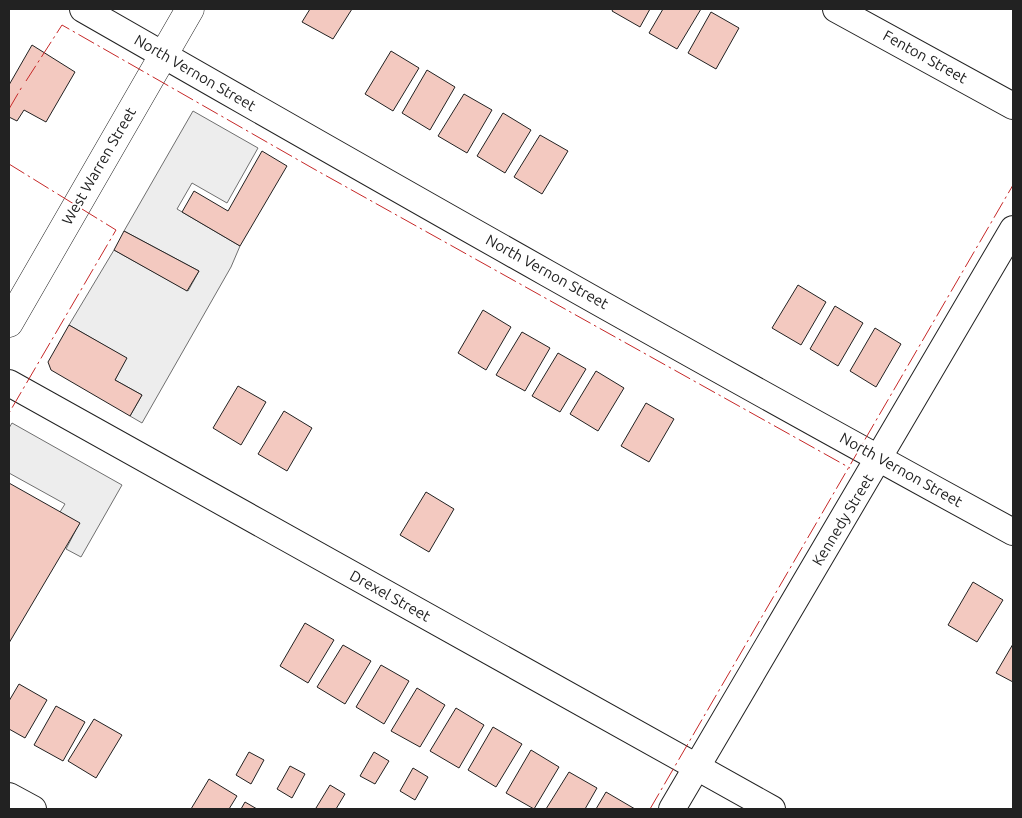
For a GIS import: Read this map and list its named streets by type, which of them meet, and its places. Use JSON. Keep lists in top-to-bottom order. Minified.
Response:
{"streets":{"main road":["West Warren Street"],"street":["Fenton Street","North Vernon Street","Kennedy Street","Drexel Street"]},"crossings":[["North Vernon Street","West Warren Street"],["North Vernon Street","Kennedy Street"],["Kennedy Street","Drexel Street"]]}
